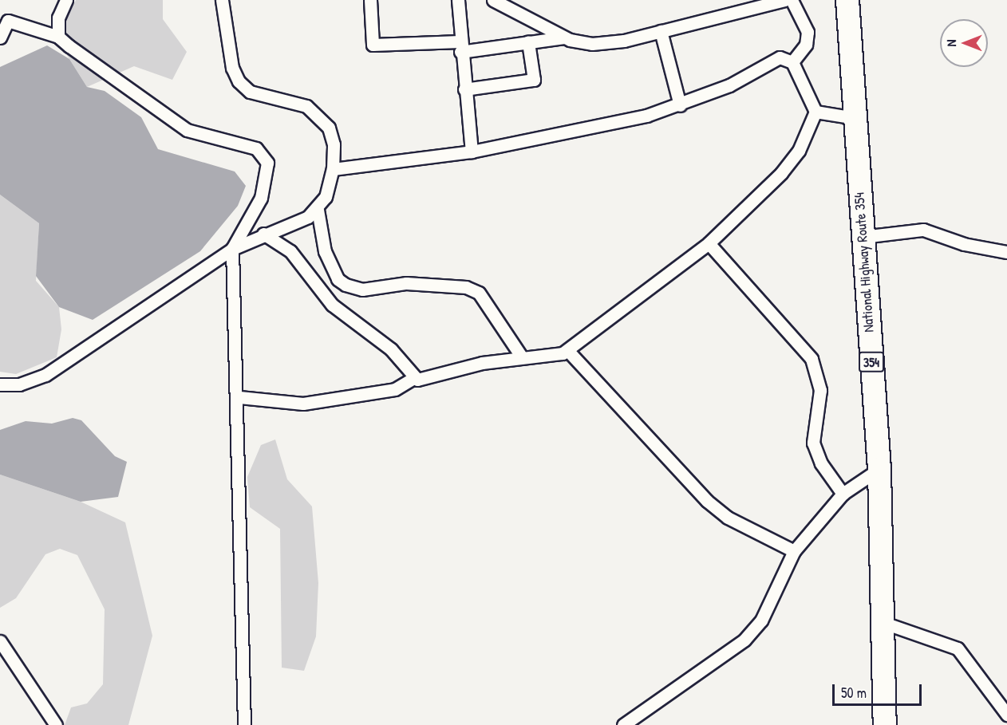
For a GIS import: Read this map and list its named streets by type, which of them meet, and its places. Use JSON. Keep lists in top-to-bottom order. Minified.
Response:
{"streets":{"highway":["National Highway Route 354","354"]},"scale_bar":"50 m","north":"left"}
